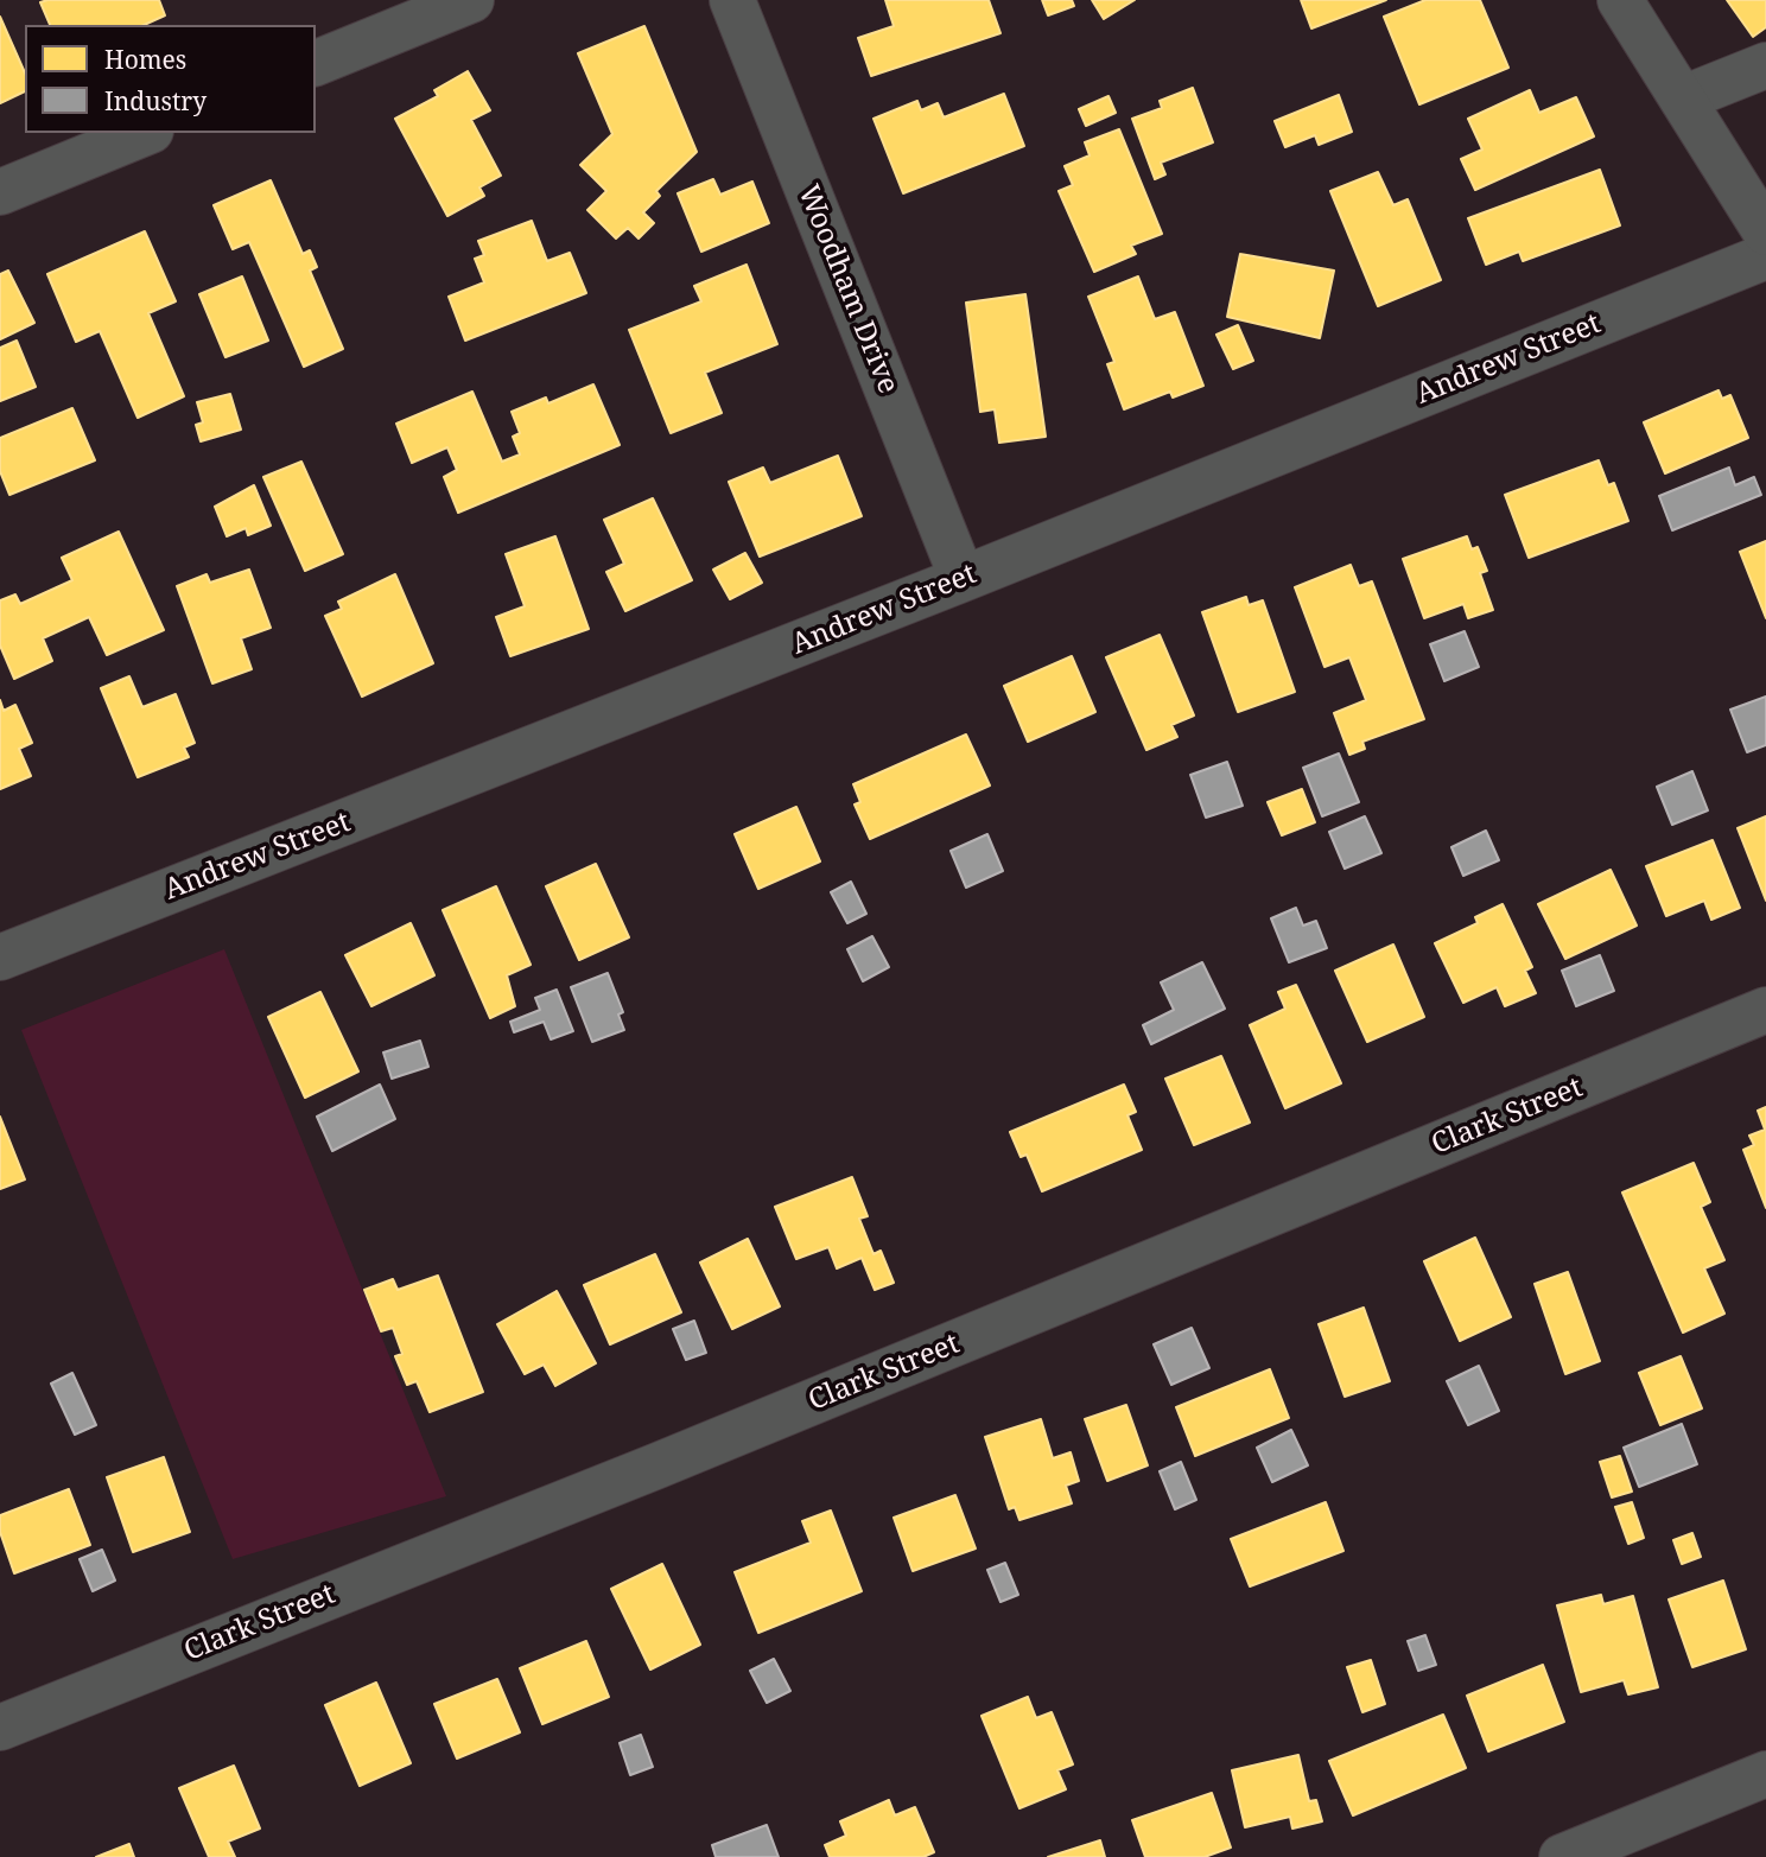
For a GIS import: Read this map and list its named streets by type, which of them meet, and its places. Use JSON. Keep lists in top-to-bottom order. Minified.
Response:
{"streets":{"street":["Woodham Drive","Andrew Street","Clark Street"]},"crossings":[["Woodham Drive","Andrew Street"]],"legend":["Homes","Industry"]}
